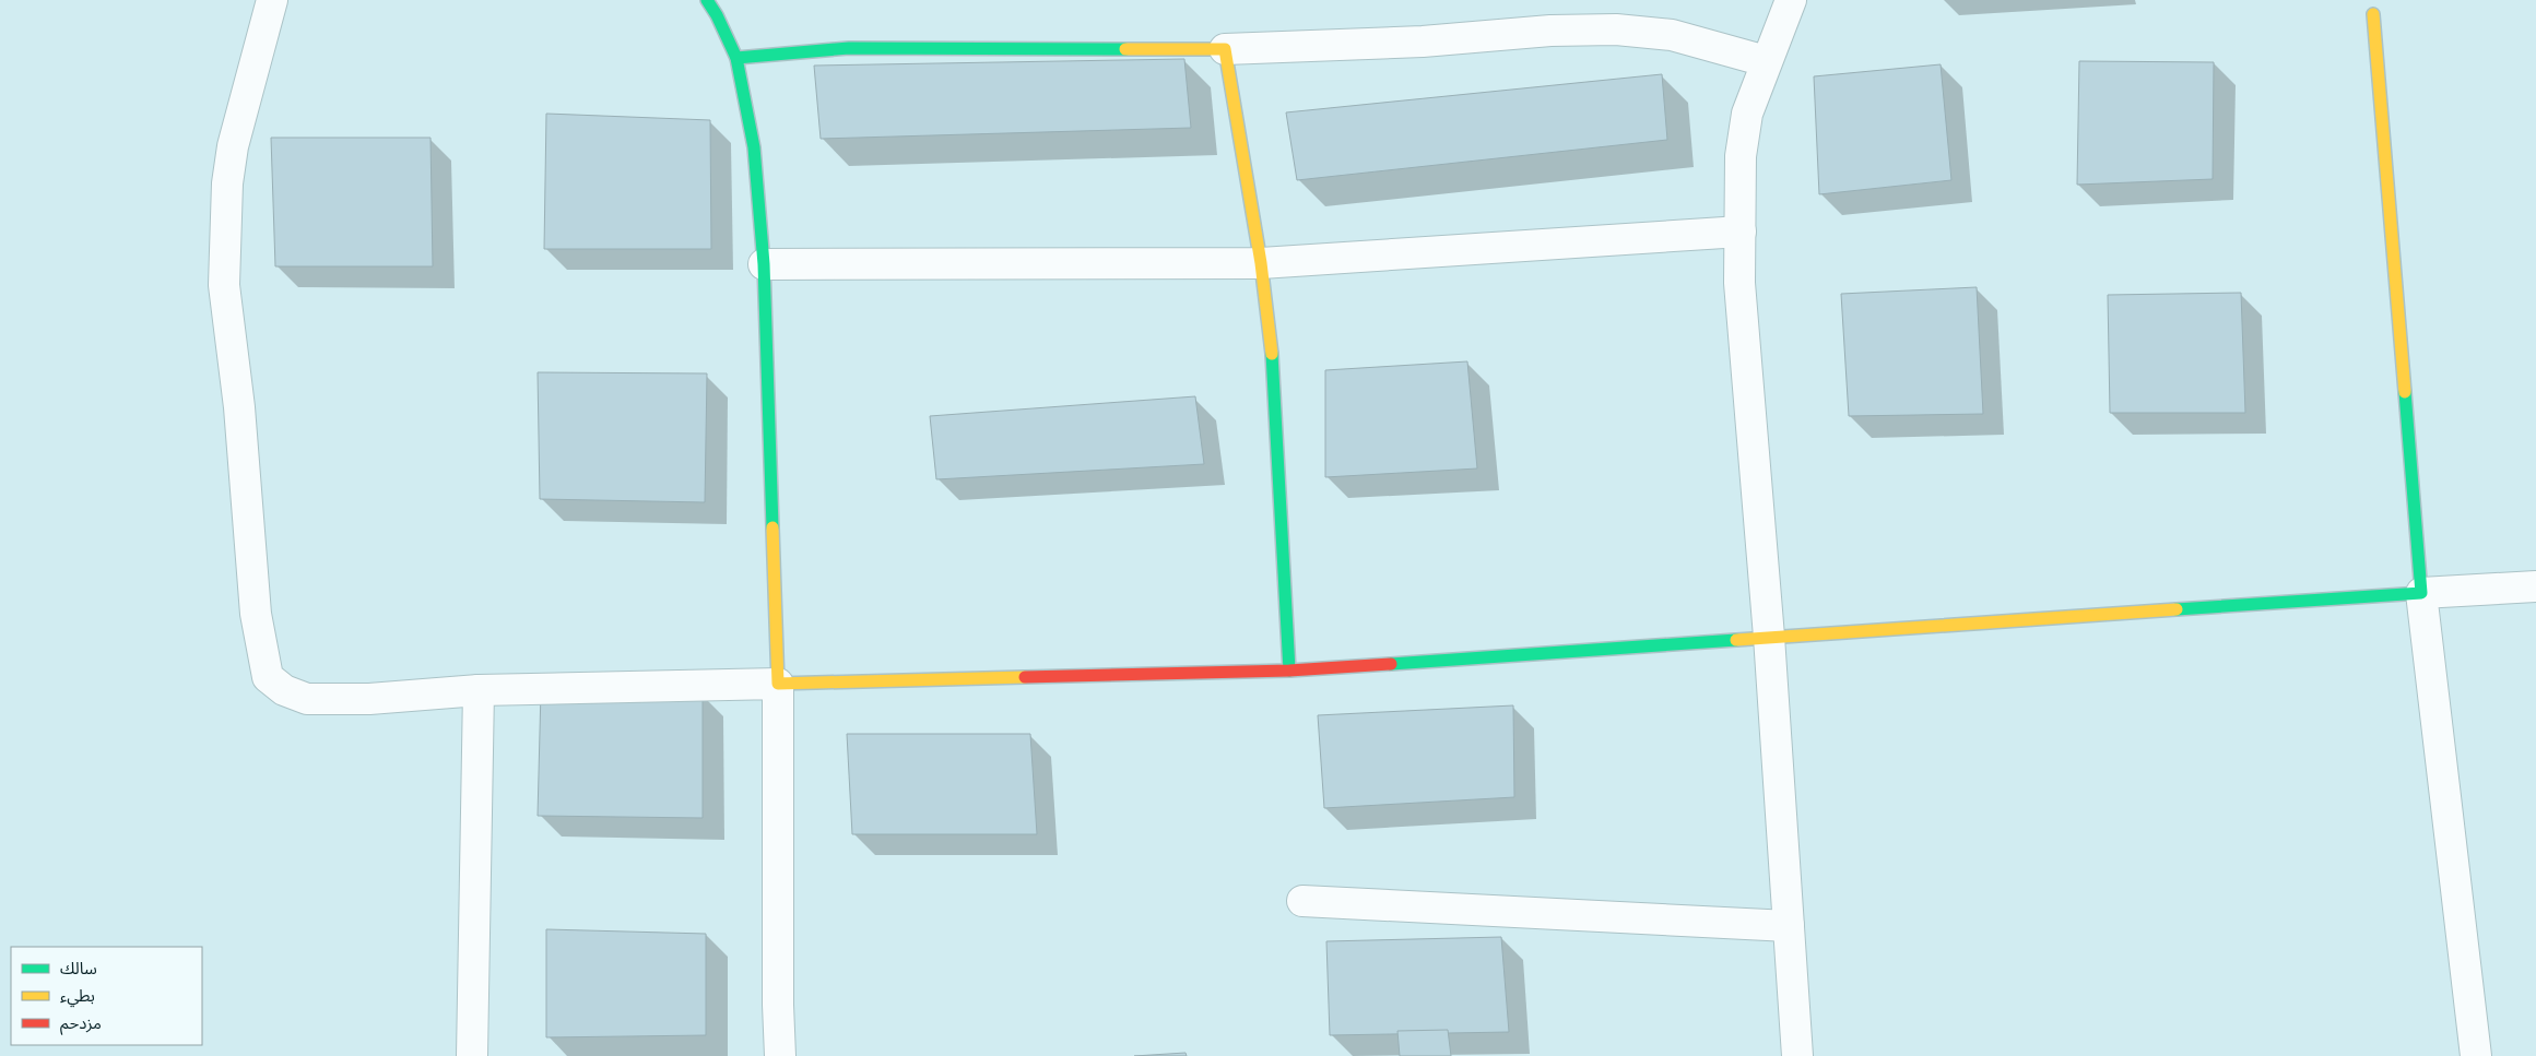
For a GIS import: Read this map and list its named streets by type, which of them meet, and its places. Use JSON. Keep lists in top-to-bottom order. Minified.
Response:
{"legend":["سالك","بطيء","مزدحم"]}
